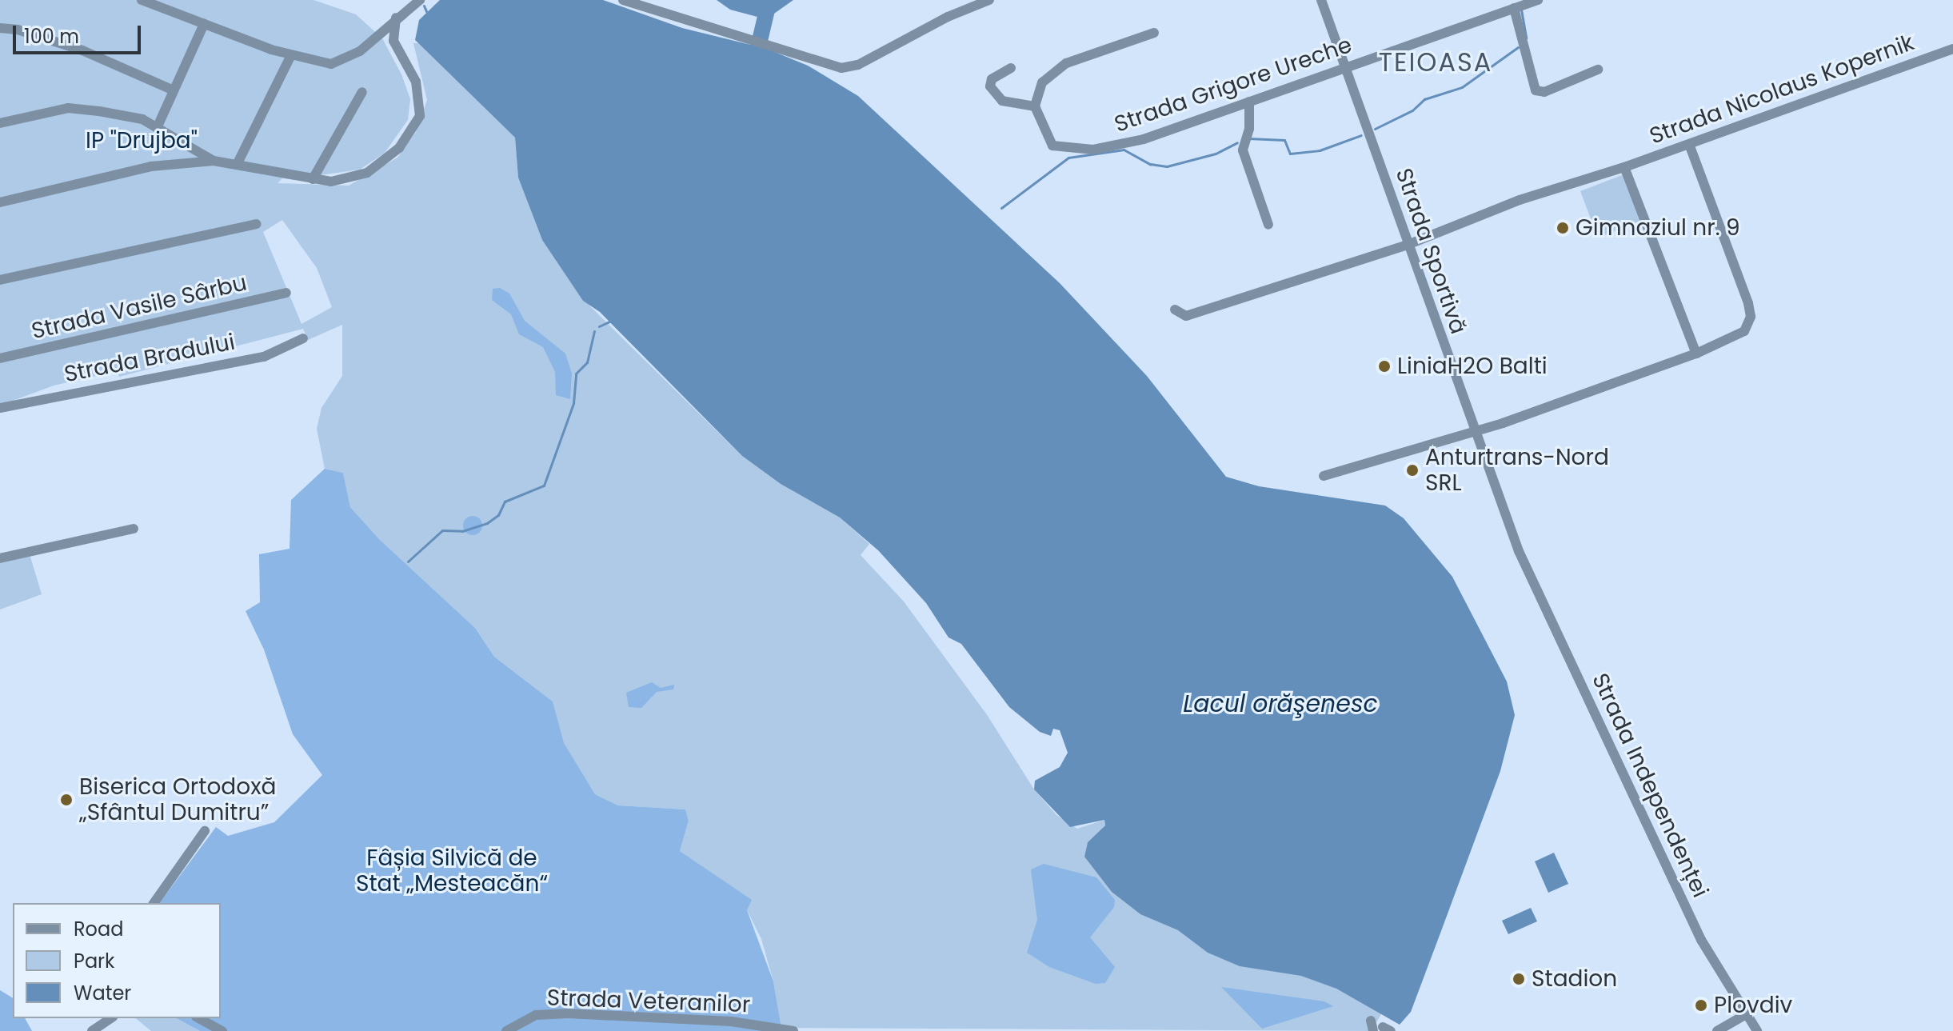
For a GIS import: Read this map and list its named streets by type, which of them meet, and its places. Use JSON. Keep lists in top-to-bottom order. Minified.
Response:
{"streets":{"street":["Strada Grigore Ureche","Strada Nicolaus Kopernik","Strada Sportivă","Strada Vasile Sârbu","Strada Bradului","Strada Independenței","Strada Veteranilor"]},"crossings":[["Strada Grigore Ureche","Strada Sportivă"],["Strada Nicolaus Kopernik","Strada Sportivă"],["Strada Sportivă","Strada Independenței"]],"districts":["TEIOASA"],"water":["Lacul orăşenesc"],"parks":["IP \"Drujba\"","Fâșia Silvică de Stat „Mesteacăn“"],"places":["Gimnaziul nr. 9","LiniaH2O Balti","Anturtrans-Nord SRL","Biserica Ortodoxă „Sfântul Dumitru”","Stadion","Plovdiv"],"legend":["Road","Park","Water"],"scale_bar":"100 m"}
